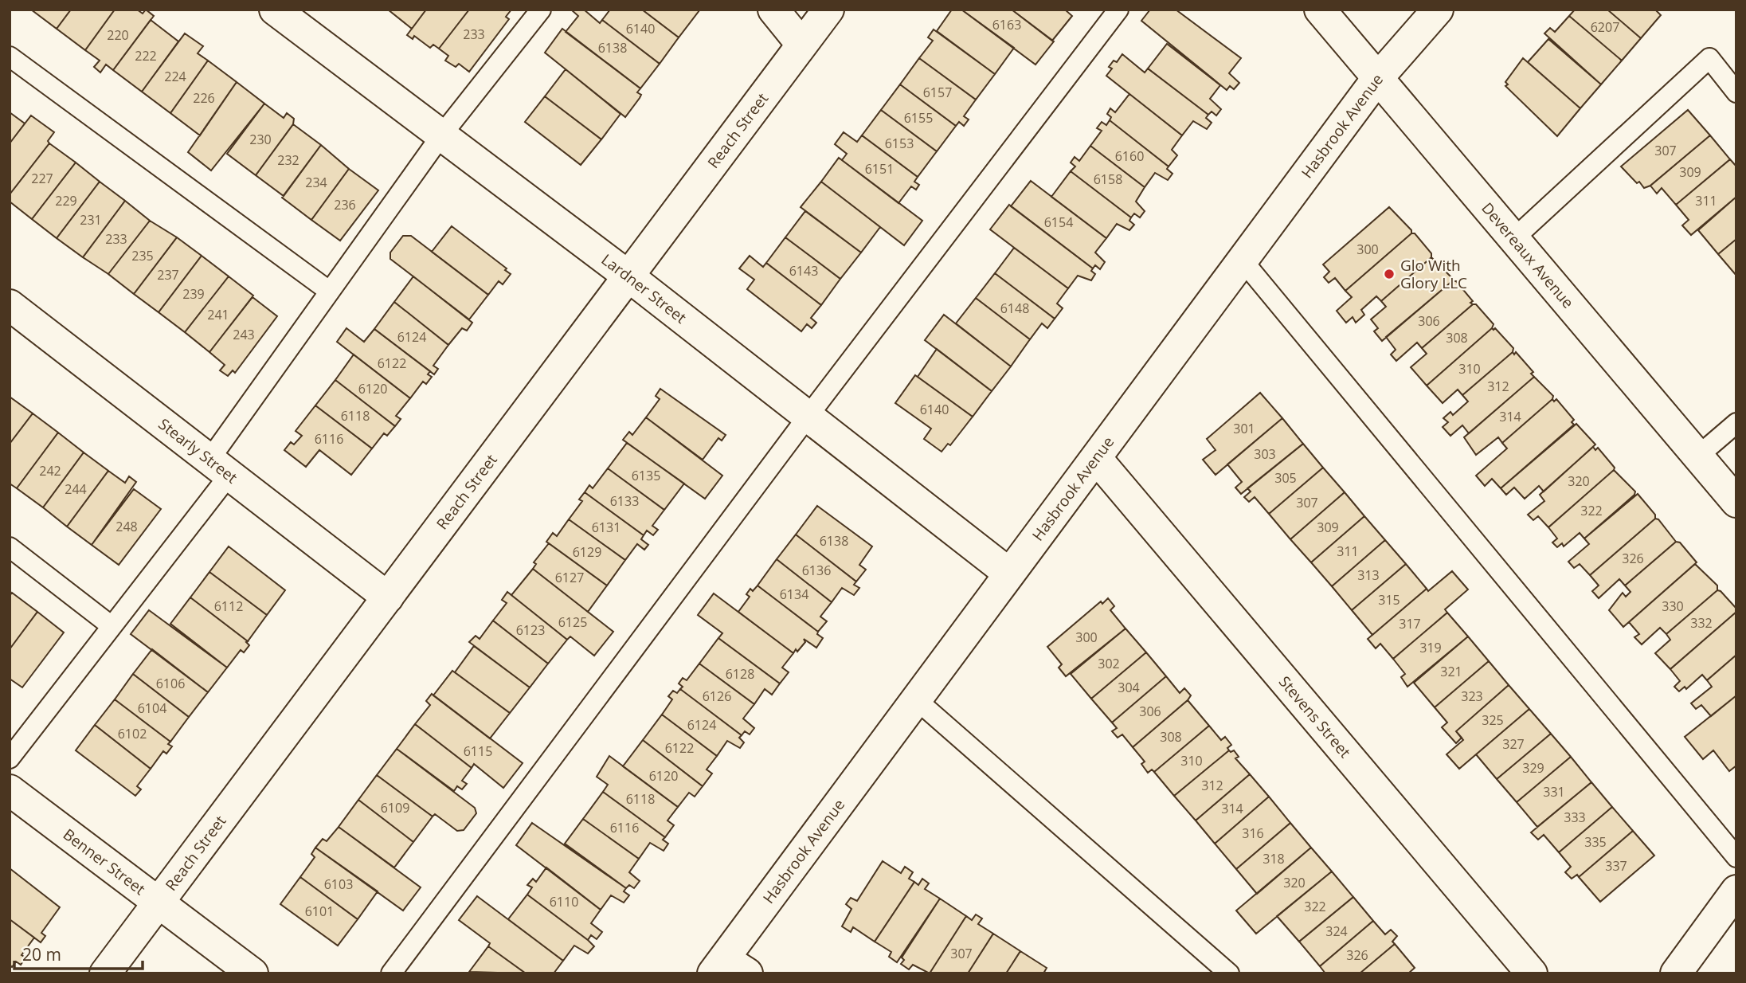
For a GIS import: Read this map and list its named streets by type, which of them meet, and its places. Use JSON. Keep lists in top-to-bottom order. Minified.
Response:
{"streets":{"street":["Hasbrook Avenue","Reach Street","Devereaux Avenue","Lardner Street","Stearly Street","Stevens Street","Benner Street"]},"crossings":[["Hasbrook Avenue","Devereaux Avenue"],["Hasbrook Avenue","Lardner Street"],["Hasbrook Avenue","Stevens Street"],["Reach Street","Lardner Street"],["Reach Street","Stearly Street"],["Reach Street","Benner Street"]],"places":["Glo With Glory LLC"],"house_numbers":["6163","6207","6140","233","220","6138","222","224","6157","226","6155","230","6153","307","6160","232","6151","309","227","6158","234","229","311","236","231","6154","233","300","235","6143","237","239","6148","241","306","243","6124","308","6122","310","312","6120","6140","6118","314","301","6116","303","242","6135","305","320","244","6133","307","322","248","6131","309","6138","311","6129","326","6136","313","6127","6134","315","6112","330","6125","332","317","6123","300","319","302","321","6128","6106","304","6126","323","6104","306","325","6124","6102","308","327","6122","6115","310","329","6120","312","331","6118","6109","314","333","6116","316","335","318","337","320","6103","6110","322","6101","324","307","326"],"scale_bar":"20 m"}
